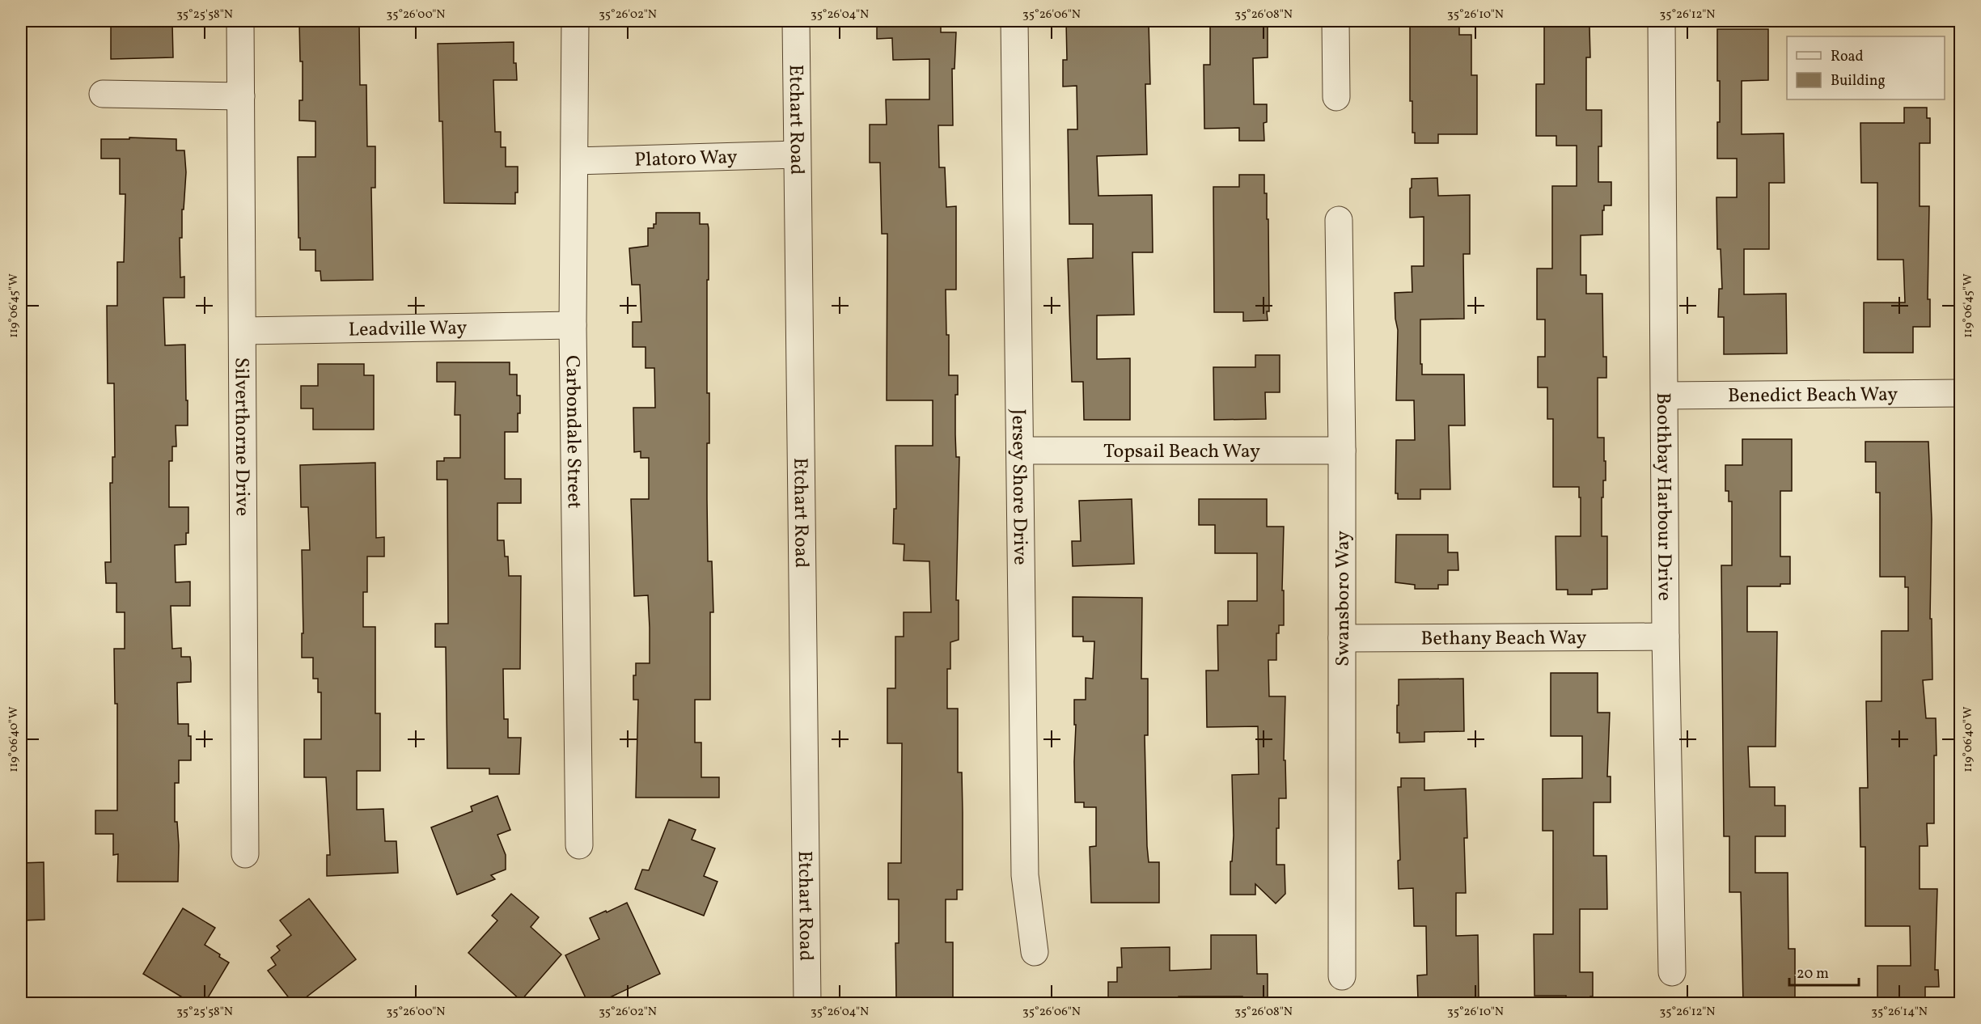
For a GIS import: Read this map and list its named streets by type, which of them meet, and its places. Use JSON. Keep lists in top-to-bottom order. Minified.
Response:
{"streets":{"street":["Etchart Road","Platoro Way","Leadville Way","Benedict Beach Way","Carbondale Street","Silverthorne Drive","Topsail Beach Way","Jersey Shore Drive","Boothbay Harbour Drive","Swansboro Way","Bethany Beach Way"]},"crossings":[["Etchart Road","Platoro Way"],["Platoro Way","Carbondale Street"],["Leadville Way","Carbondale Street"],["Leadville Way","Silverthorne Drive"],["Benedict Beach Way","Boothbay Harbour Drive"],["Topsail Beach Way","Jersey Shore Drive"],["Topsail Beach Way","Swansboro Way"],["Boothbay Harbour Drive","Bethany Beach Way"],["Swansboro Way","Bethany Beach Way"]],"legend":["Road","Building"],"scale_bar":"20 m","coordinates":["35°25'58\"N","35°26'00\"N","35°26'02\"N","35°26'04\"N","35°26'06\"N","35°26'08\"N","35°26'10\"N","35°26'12\"N","119°06'45\"W","119°06'40\"W","35°26'14\"N"]}
